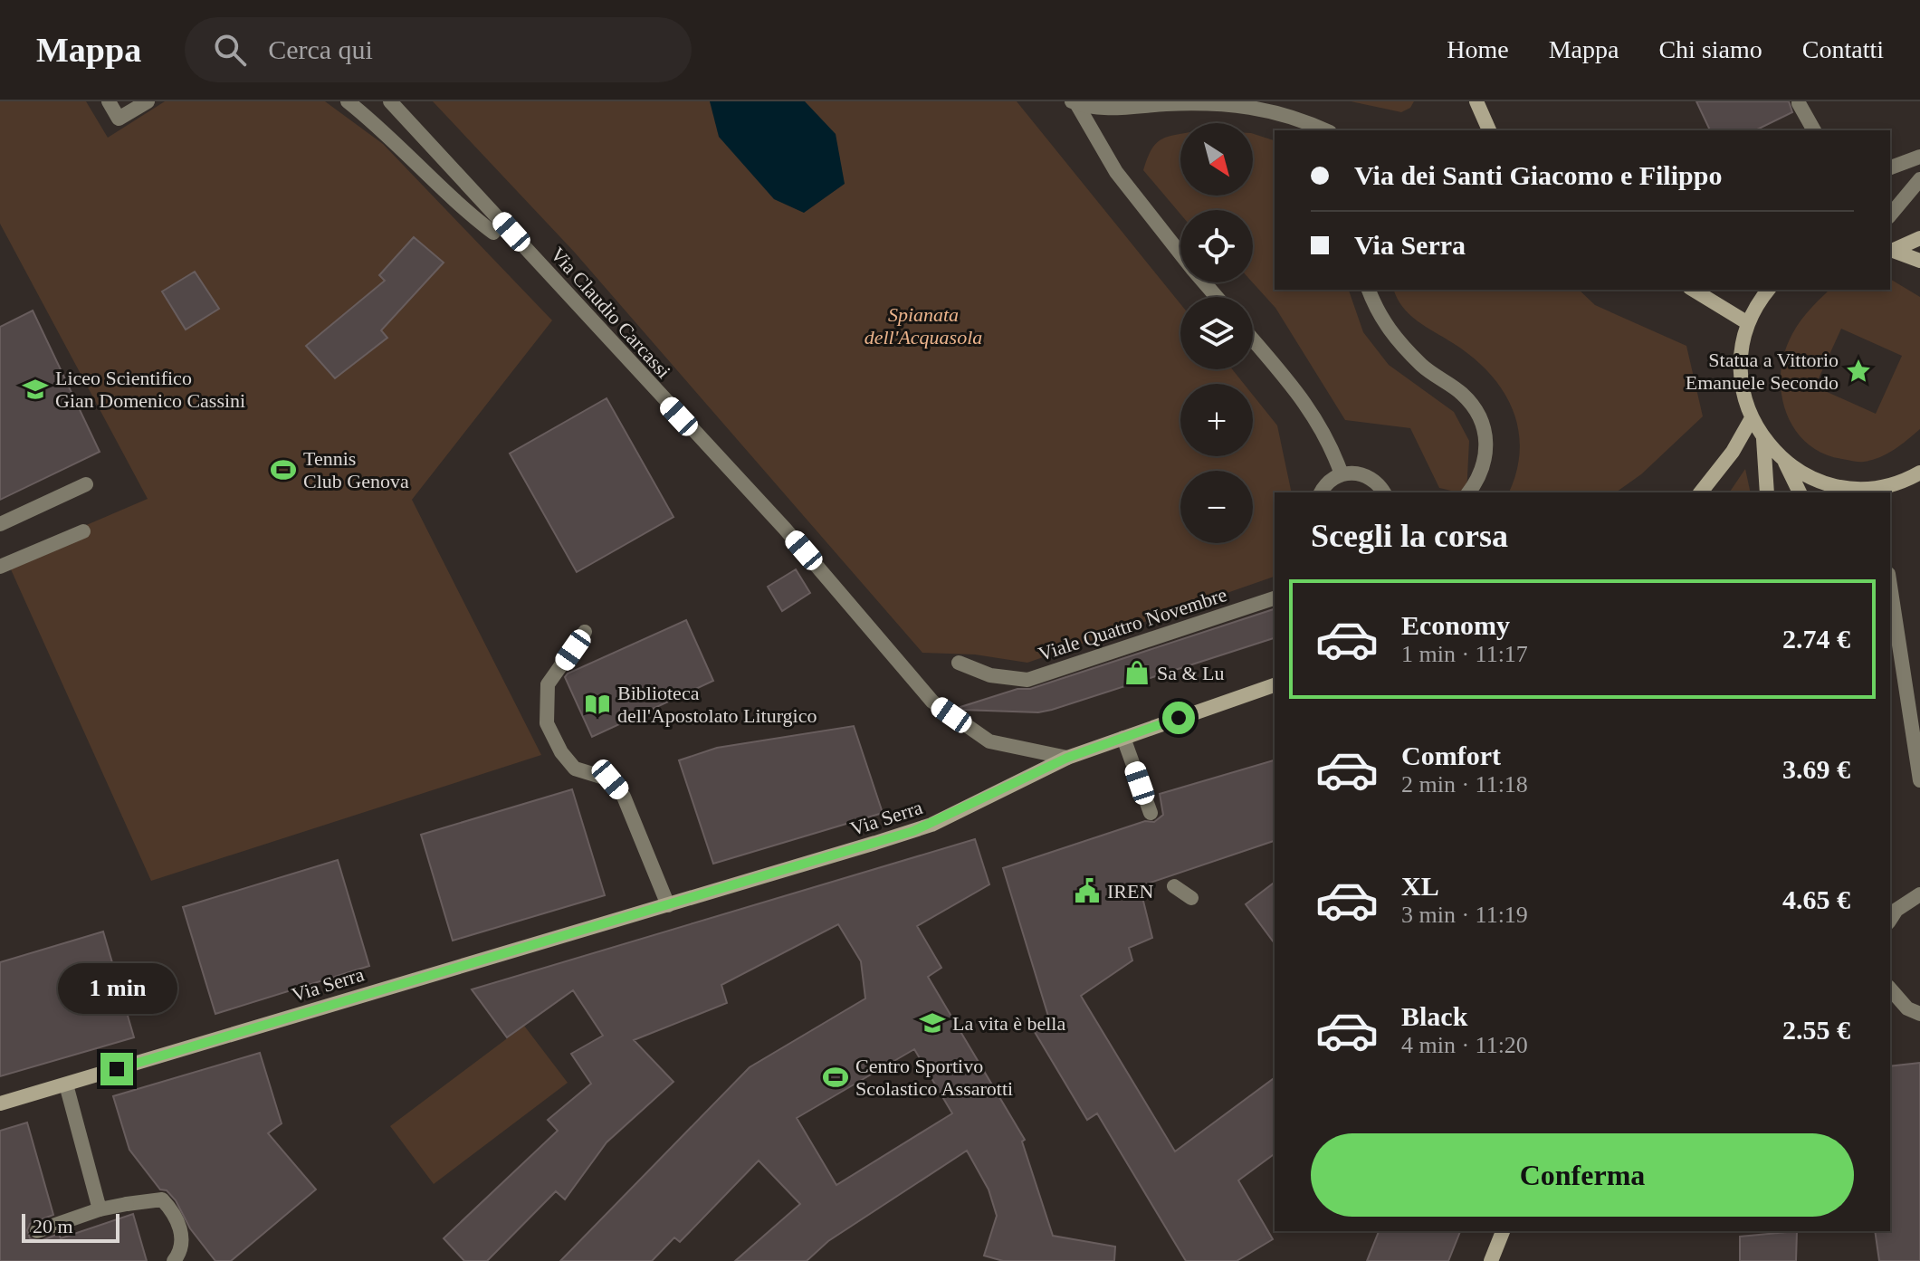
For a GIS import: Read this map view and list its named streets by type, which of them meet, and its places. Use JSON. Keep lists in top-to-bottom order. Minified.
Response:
{"streets":{"main road":["Via Serra"],"street":["Via Claudio Carcassi","Viale Quattro Novembre"]},"crossings":[["Via Claudio Carcassi","Via Serra"]],"parks":["Spianata dell'Acquasola"],"places":{"place":["Statua a Vittorio Emanuele Secondo"],"school or university":["Liceo Scientifico Gian Domenico Cassini","La vita è bella"],"sports":["Tennis Club Genova","Centro Sportivo Scolastico Assarotti"],"shop":["Sa & Lu"],"library":["Biblioteca dell'Apostolato Liturgico"],"public building":["IREN"]},"scale_bar":"20 m","north":"bottom right","page":{"header":"Mappa","search":"Cerca qui","nav":["Home","Mappa","Chi siamo","Contatti"],"map_buttons":["+","−"],"banner":["Via dei Santi Giacomo e Filippo","Via Serra"],"heading":"Scegli la corsa","list":[{"name":"Economy","note":"1 min · 11:17","value":"2.74 €"},{"name":"Comfort","note":"2 min · 11:18","value":"3.69 €"},{"name":"XL","note":"3 min · 11:19","value":"4.65 €"},{"name":"Black","note":"4 min · 11:20","value":"2.55 €"}],"bubble":"1 min","buttons":"Conferma","scale":"20 m"}}
